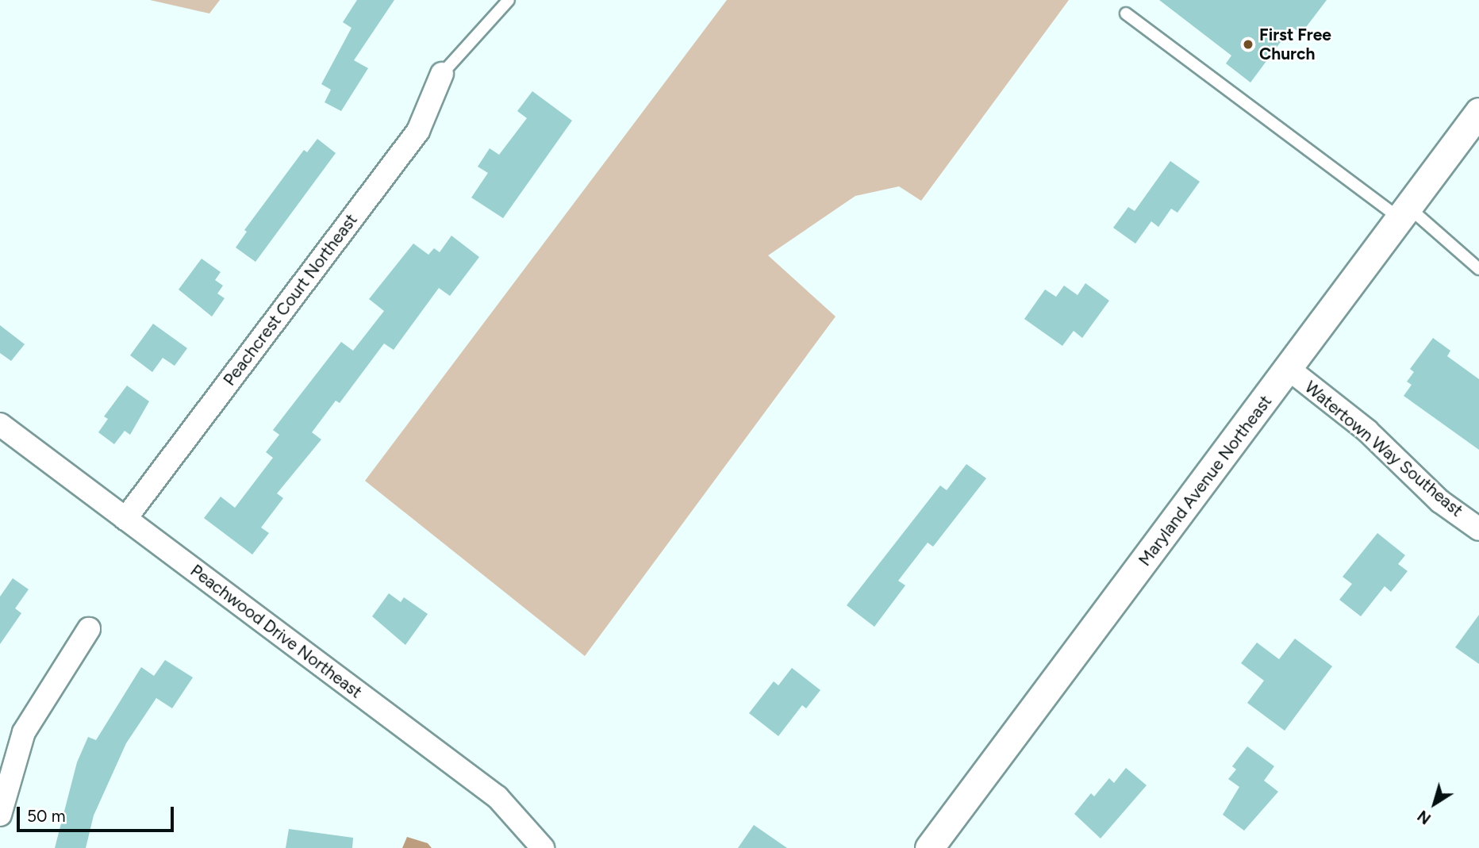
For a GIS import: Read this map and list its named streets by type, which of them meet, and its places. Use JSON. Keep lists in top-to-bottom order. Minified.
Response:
{"streets":{"street":["Peachcrest Court Northeast","Watertown Way Southeast","Maryland Avenue Northeast","Peachwood Drive Northeast"]},"crossings":[["Peachcrest Court Northeast","Peachwood Drive Northeast"],["Watertown Way Southeast","Maryland Avenue Northeast"]],"places":["First Free Church"],"scale_bar":"50 m","north":"bottom left"}
